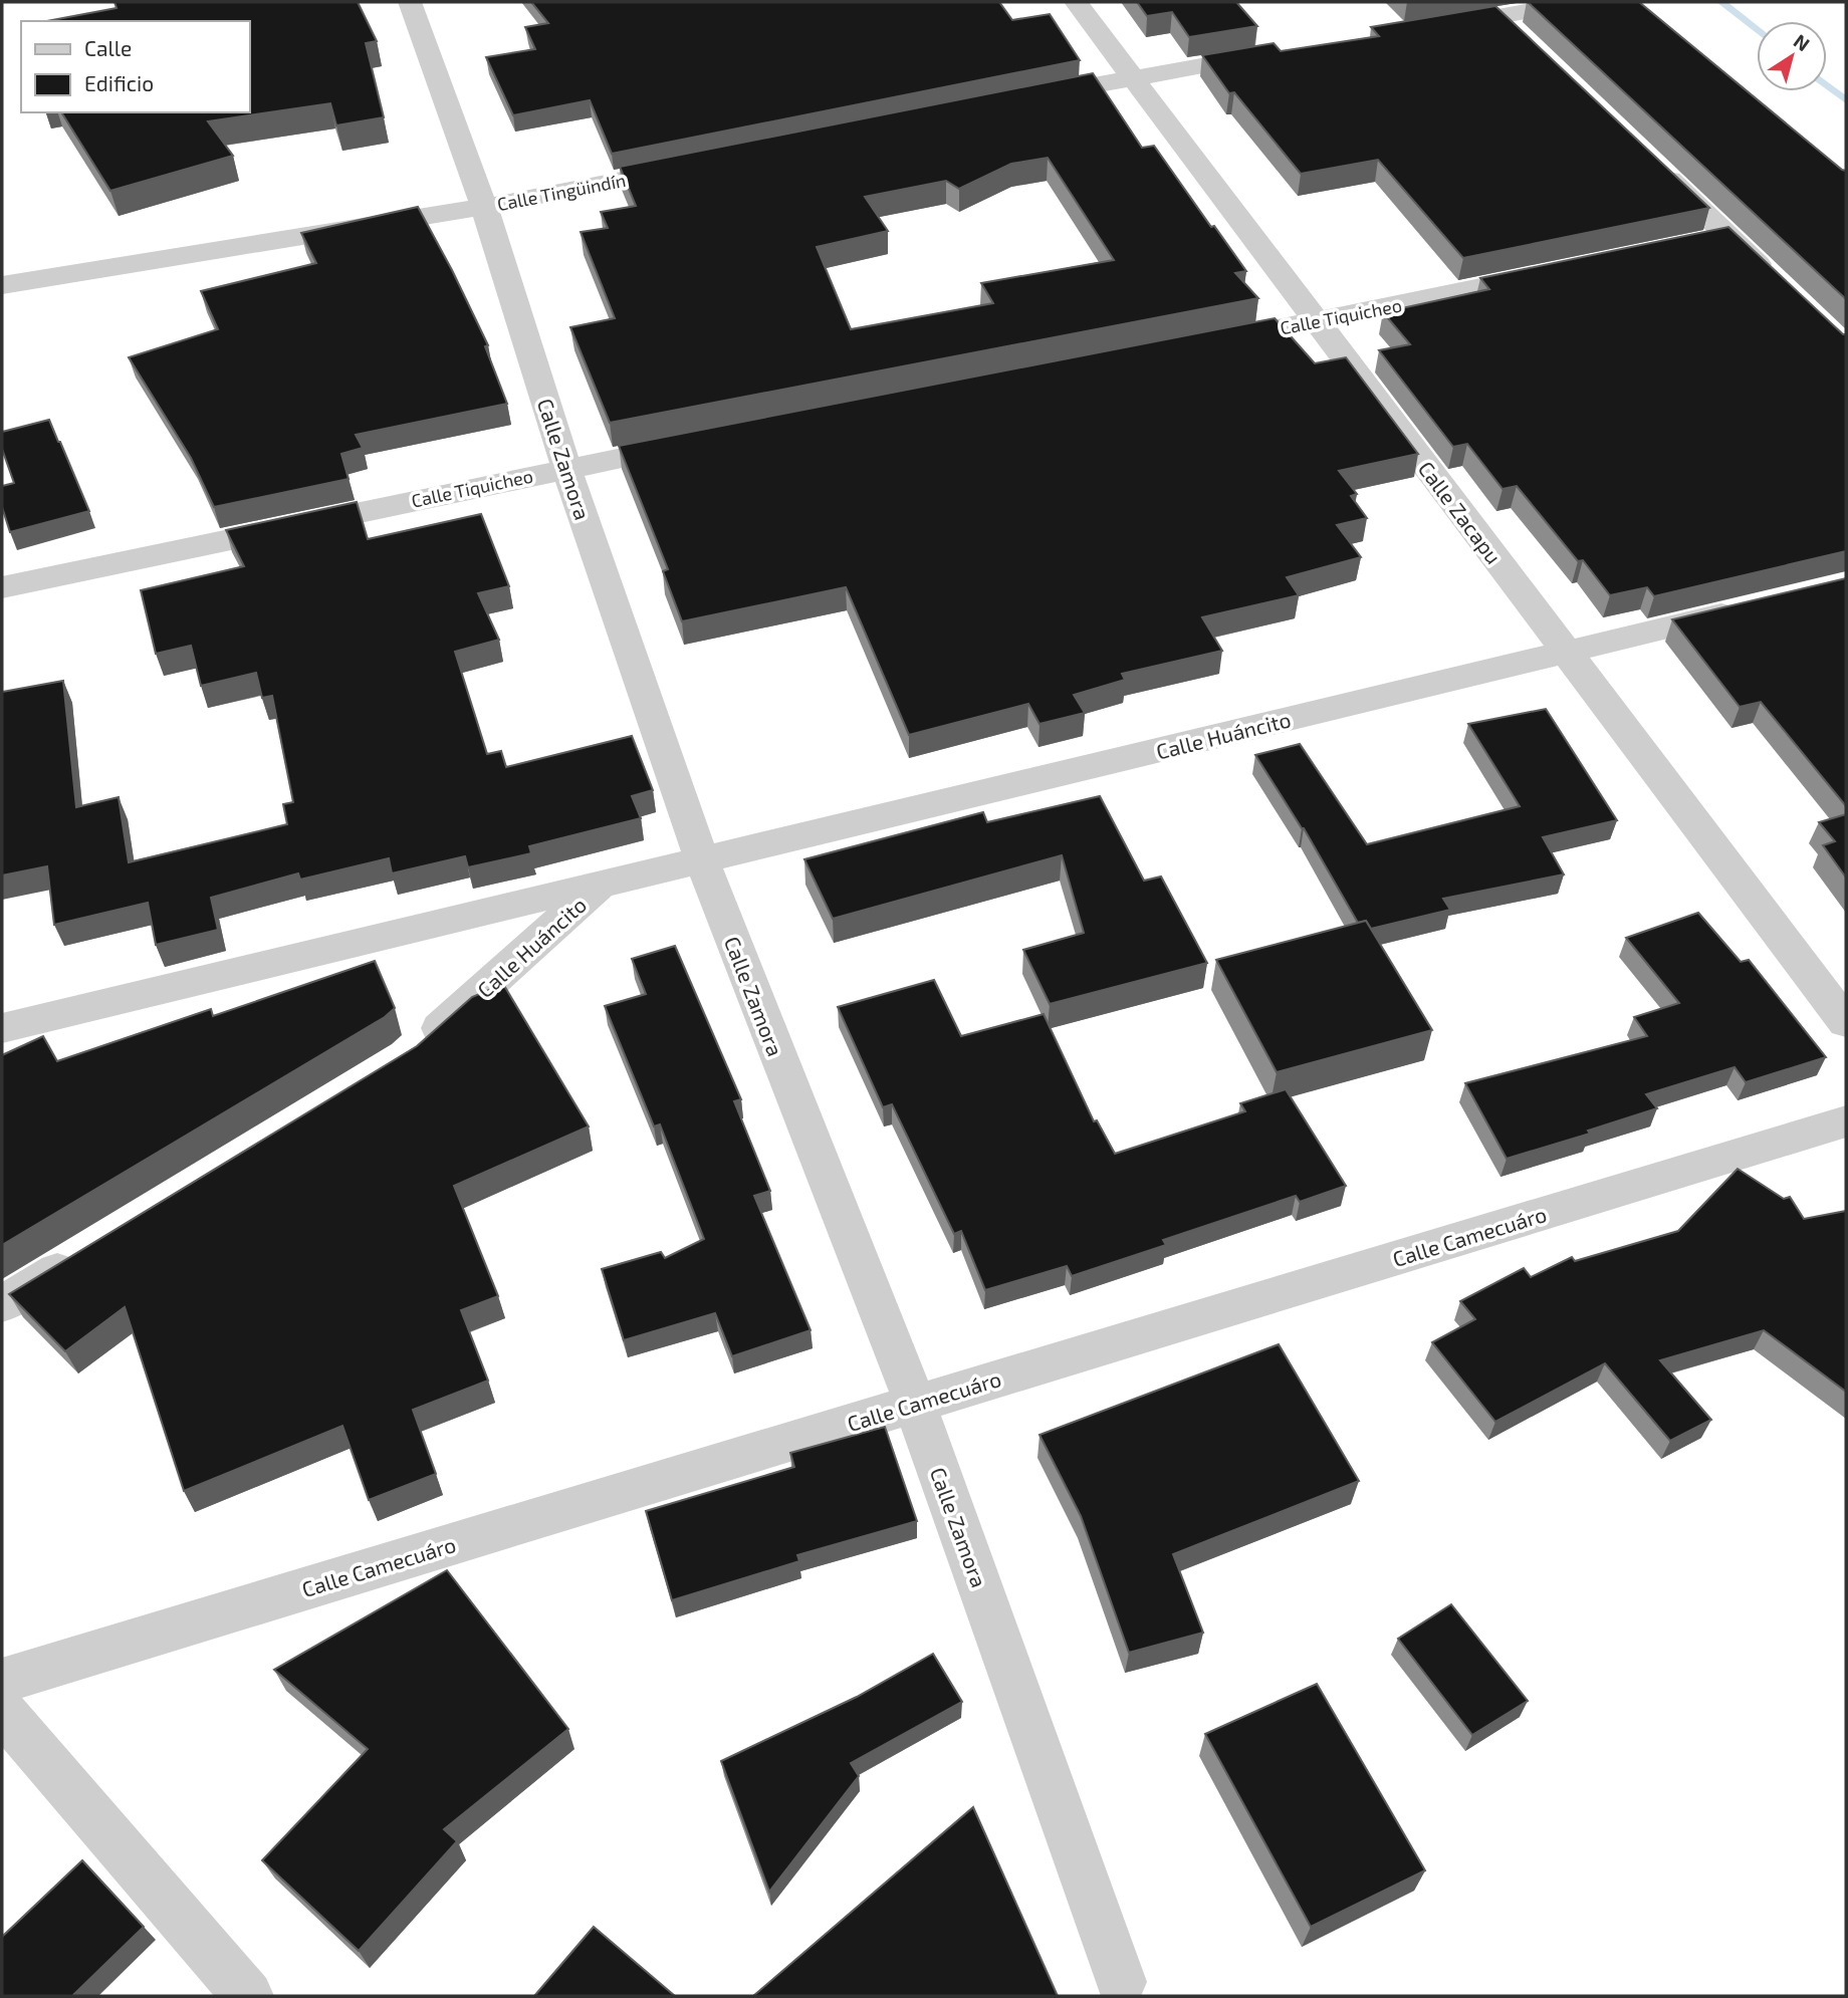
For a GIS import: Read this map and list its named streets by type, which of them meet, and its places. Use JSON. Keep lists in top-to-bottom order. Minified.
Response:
{"streets":{"street":["Calle Tingüindín","Calle Tiquicheo","Calle Zamora","Calle Zacapu","Calle Huáncito","Calle Camecuáro"]},"crossings":[["Calle Tingüindín","Calle Zamora"],["Calle Tiquicheo","Calle Zamora"],["Calle Tiquicheo","Calle Zacapu"],["Calle Zamora","Calle Huáncito"],["Calle Zamora","Calle Camecuáro"],["Calle Zacapu","Calle Huáncito"]],"legend":["Calle","Edificio"],"north":"top right"}
